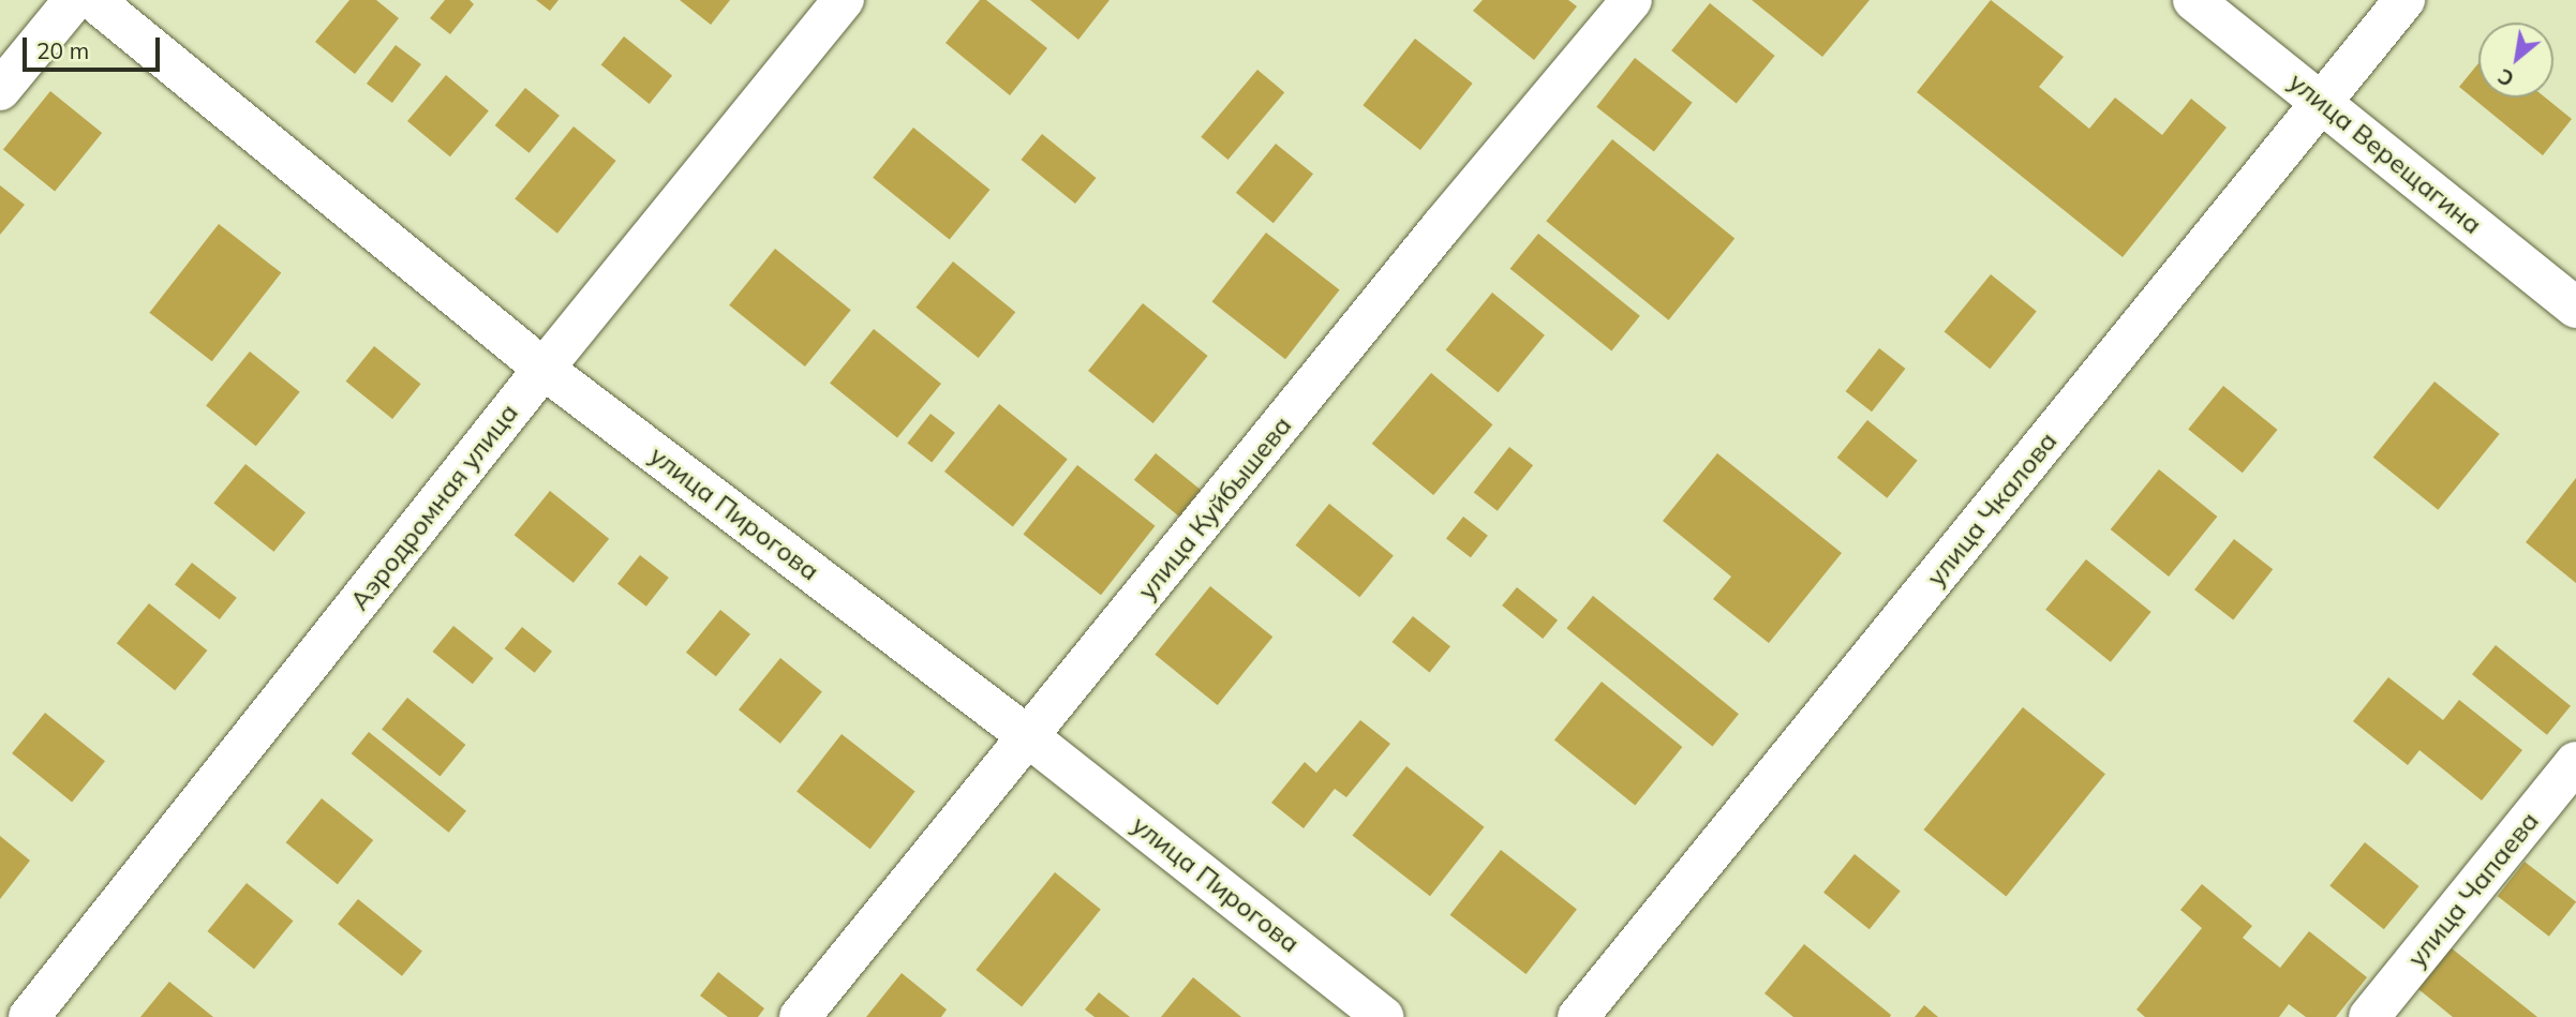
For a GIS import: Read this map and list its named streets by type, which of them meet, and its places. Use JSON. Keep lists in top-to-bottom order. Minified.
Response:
{"streets":{"street":["улица Верещагина","Аэродромная улица","улица Куйбышева","улица Чкалова","улица Пирогова","улица Чапаева"]},"crossings":[["улица Верещагина","улица Чкалова"],["Аэродромная улица","улица Пирогова"],["улица Куйбышева","улица Пирогова"]],"scale_bar":"20 m","north":"bottom left"}
